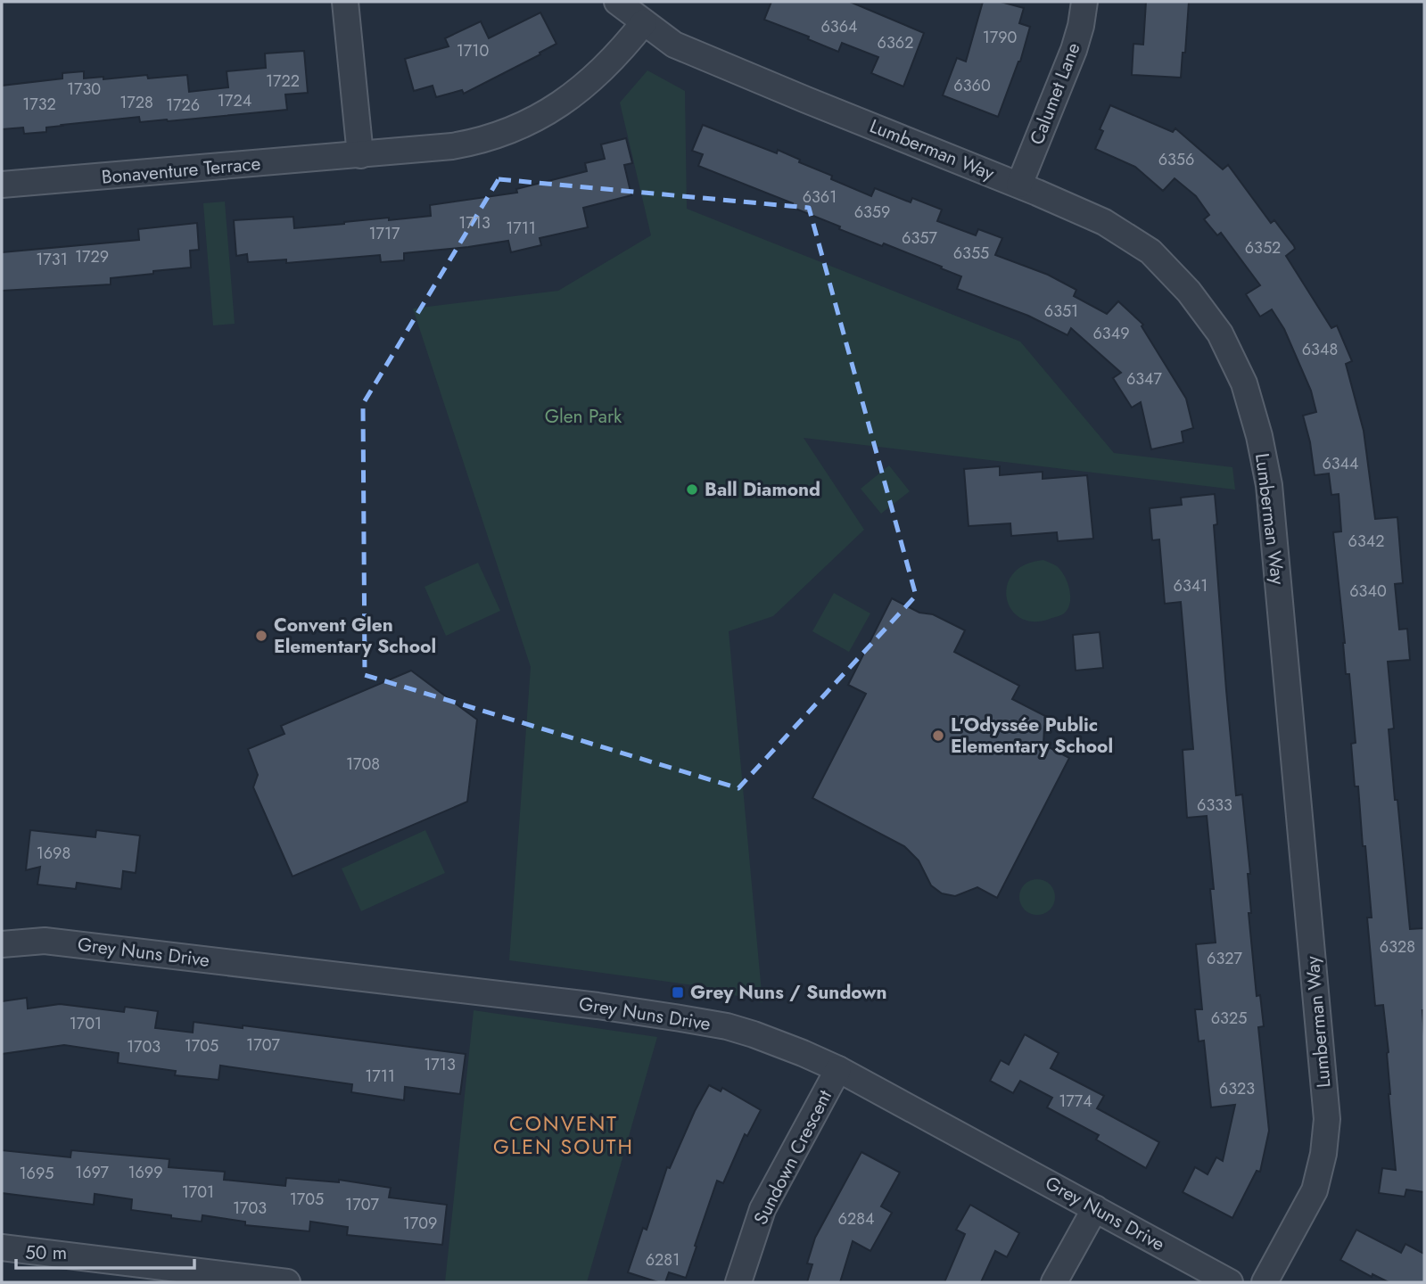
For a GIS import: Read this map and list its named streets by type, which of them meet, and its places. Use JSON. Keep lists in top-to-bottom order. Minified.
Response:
{"streets":{"street":["Calumet Lane","Lumberman Way","Bonaventure Terrace","Grey Nuns Drive","Sundown Crescent"]},"crossings":[["Calumet Lane","Lumberman Way"],["Lumberman Way","Bonaventure Terrace"],["Grey Nuns Drive","Sundown Crescent"]],"districts":["CONVENT GLEN SOUTH"],"parks":["Glen Park"],"places":{"other":["Ball Diamond","Convent Glen Elementary School","L'Odyssée Public Elementary School"],"transit":["Grey Nuns / Sundown"]},"house_numbers":["6364","1790","6362","1710","1722","6360","1730","1724","1728","1732","1726","6356","6361","6359","1713","1711","1717","6357","6352","6355","1729","1731","6351","6349","6348","6347","6344","6342","6341","6340","1708","6333","1698","6328","6327","6325","1701","1707","1705","1703","1713","1711","6323","1774","1697","1699","1695","1701","1705","1707","1703","6284","1709","6281"],"scale_bar":"50 m"}
